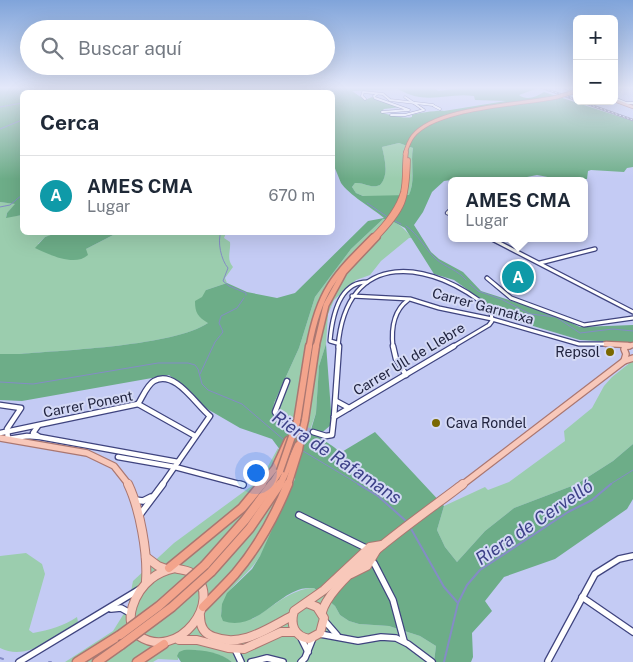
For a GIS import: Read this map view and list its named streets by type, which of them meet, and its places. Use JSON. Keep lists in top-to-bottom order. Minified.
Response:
{"streets":{"street":["Carrer Garnatxa","Carrer Ull de Llebre","Carrer Ponent"]},"crossings":[["Carrer Garnatxa","Carrer Ull de Llebre"]],"water":["Riera de Rafamans","Riera de Cervelló"],"places":["Repsol","Cava Rondel"],"page":{"map_buttons":["+","−"],"search":"Buscar aquí","heading":"Cerca","list":[{"mark":"A","name":"AMES CMA","note":"Lugar","value":"670 m"}],"popup":["AMES CMA","Lugar"],"pins":"A"}}
